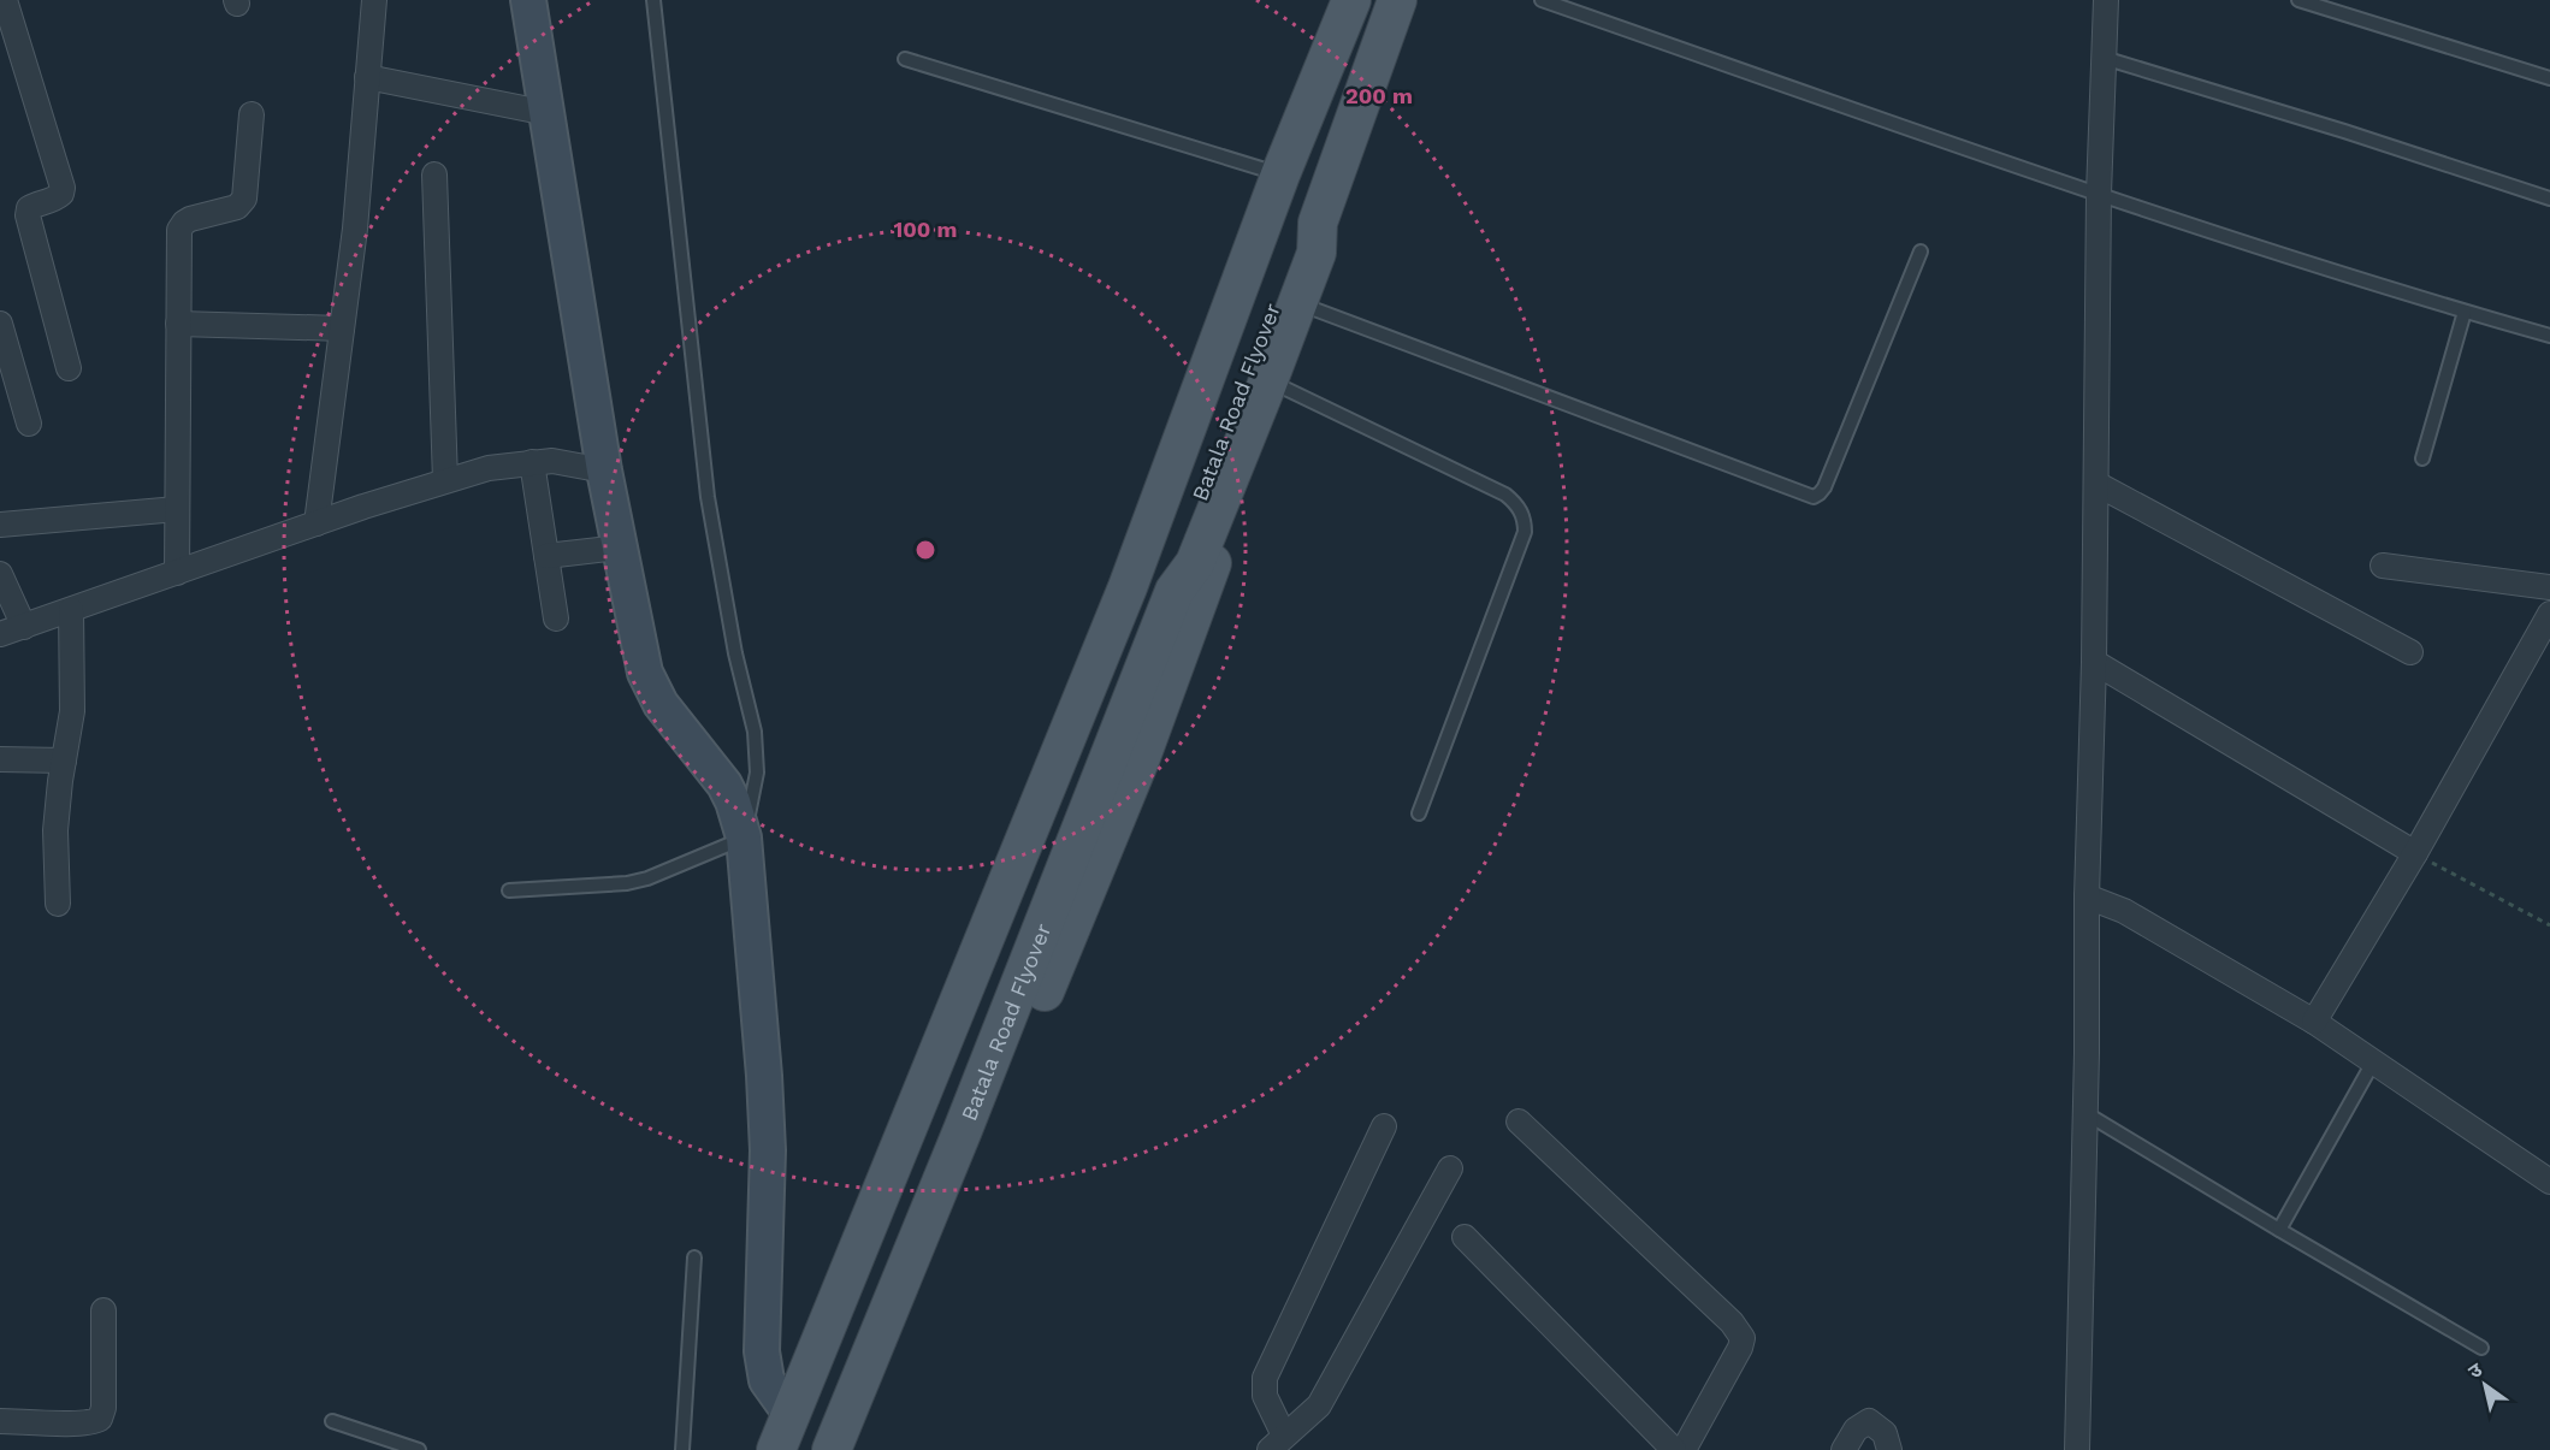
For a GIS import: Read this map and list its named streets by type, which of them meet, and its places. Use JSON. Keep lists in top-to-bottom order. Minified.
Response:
{"streets":{"main road":["Batala Road Flyover"]},"north":"top left","rings":["200 m","100 m"]}
